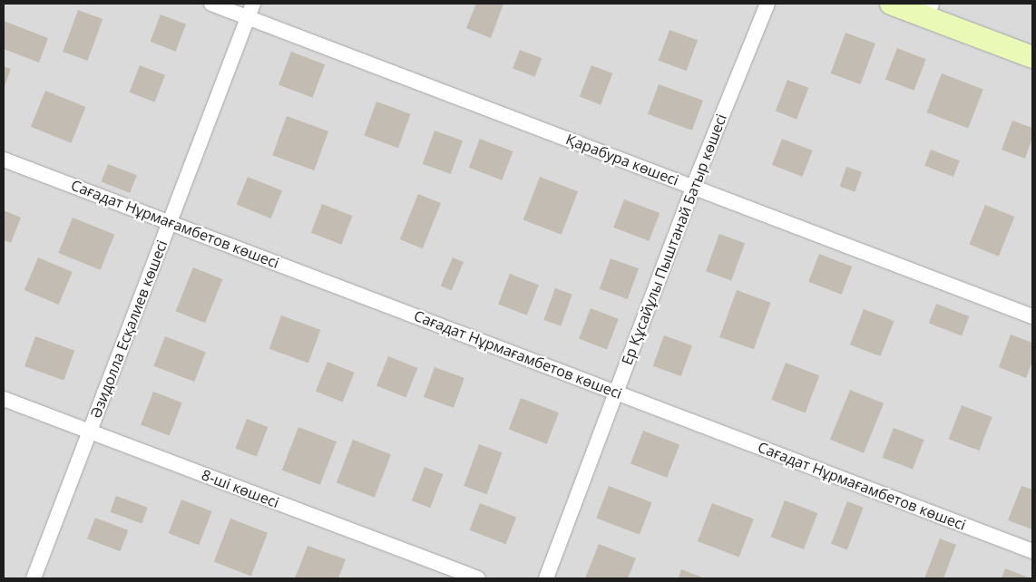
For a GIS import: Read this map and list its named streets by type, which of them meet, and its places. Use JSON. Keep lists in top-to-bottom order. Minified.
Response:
{"streets":{"street":["Қарабура көшесі","Сағадат Нұрмағамбетов көшесі","Ер Құсайұлы Пыштанай Батыр көшесі","Әзидолла Есқалиев көшесі","8-шi көшесi"]},"crossings":[["Қарабура көшесі","Ер Құсайұлы Пыштанай Батыр көшесі"],["Қарабура көшесі","Әзидолла Есқалиев көшесі"],["Сағадат Нұрмағамбетов көшесі","Ер Құсайұлы Пыштанай Батыр көшесі"],["Сағадат Нұрмағамбетов көшесі","Әзидолла Есқалиев көшесі"],["Әзидолла Есқалиев көшесі","8-шi көшесi"]]}
